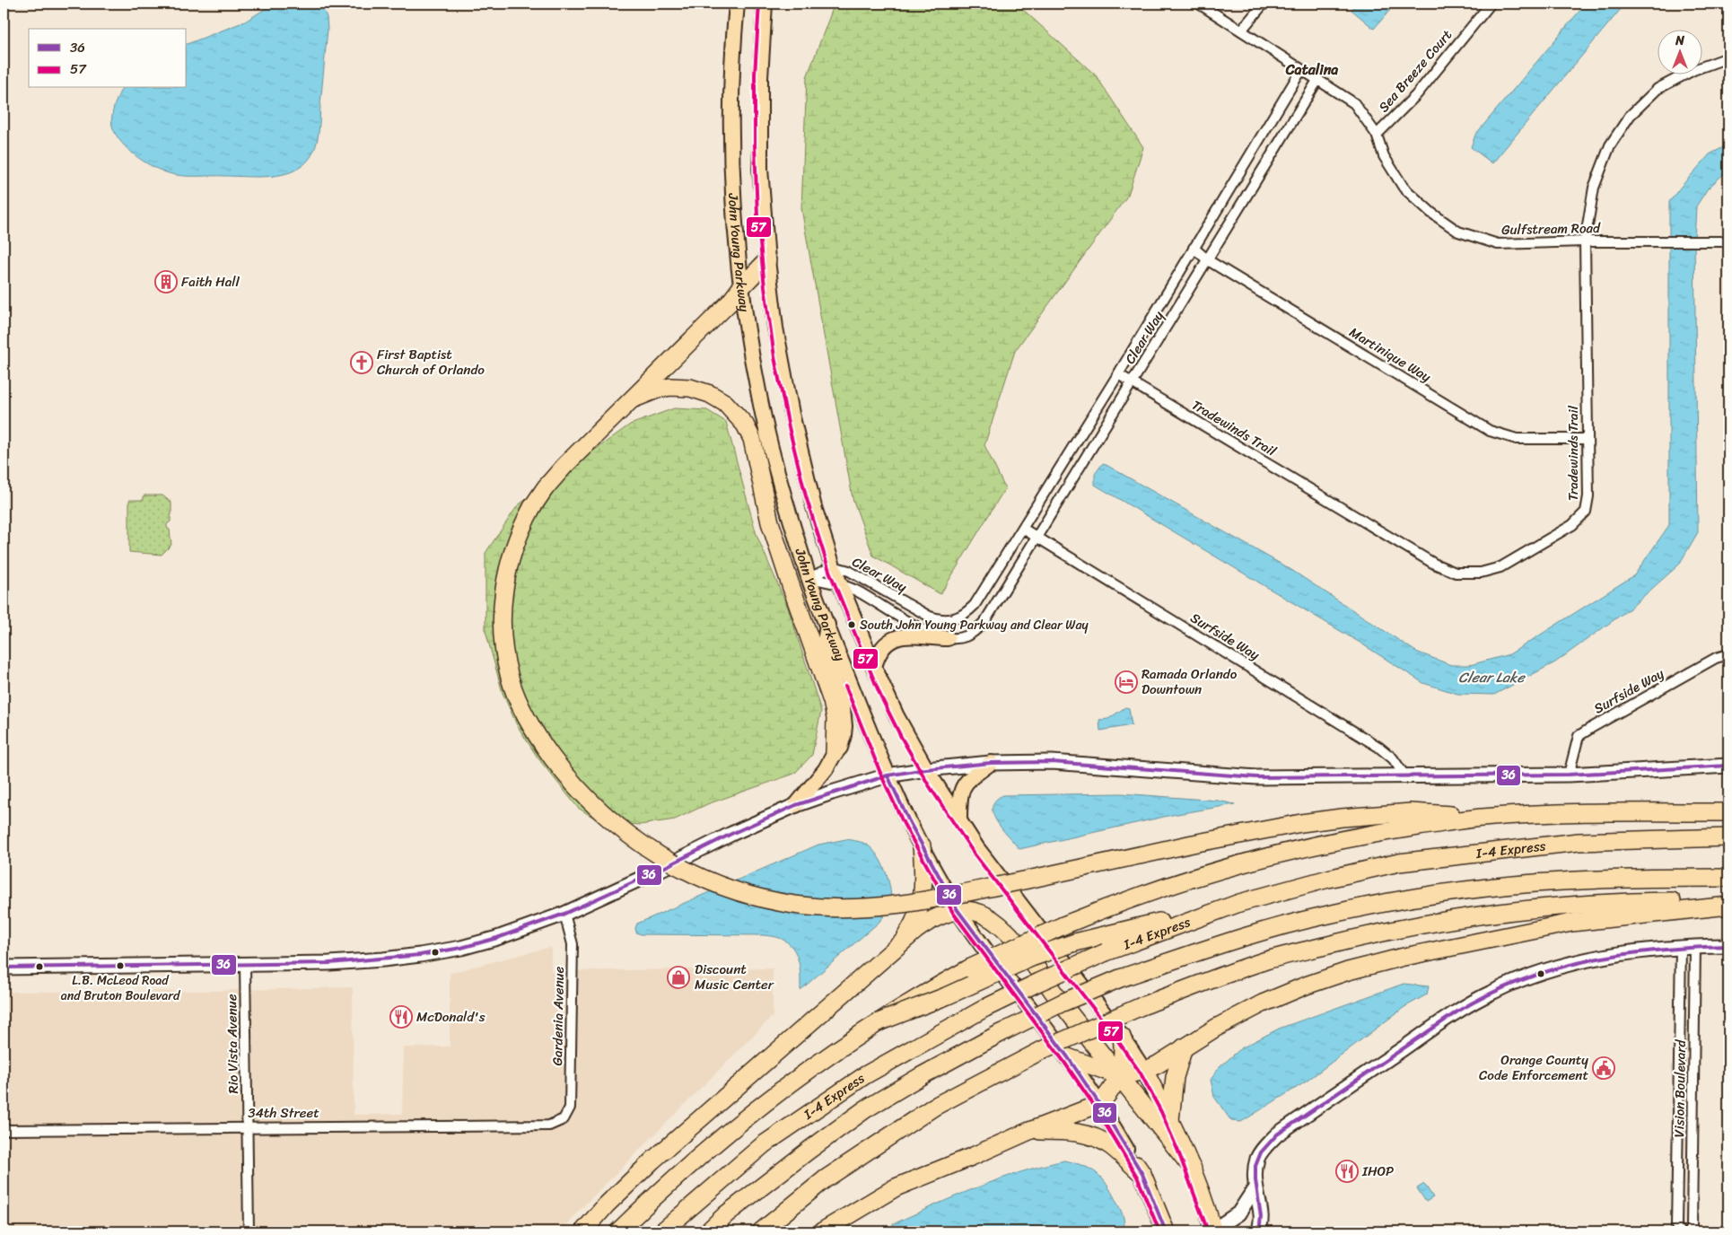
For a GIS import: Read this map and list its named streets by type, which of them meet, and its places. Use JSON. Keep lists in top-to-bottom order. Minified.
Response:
{"streets":{"highway":["John Young Parkway","I-4 Express"],"street":["Sea Breeze Court","Gulfstream Road","Clear Way","Martinique Way","Tradewinds Trail","Surfside Way","Gardenia Avenue","Rio Vista Avenue","Vision Boulevard","34th Street"]},"crossings":[["Sea Breeze Court","Gulfstream Road"],["Gulfstream Road","Clear Way"],["Gulfstream Road","Tradewinds Trail"],["John Young Parkway","Clear Way"],["Clear Way","Martinique Way"],["Clear Way","Tradewinds Trail"],["Clear Way","Surfside Way"],["Martinique Way","Tradewinds Trail"],["Gardenia Avenue","34th Street"],["Rio Vista Avenue","34th Street"]],"districts":["Catalina"],"water":["Clear Lake"],"places":{"building":["Faith Hall"],"church":["First Baptist Church of Orlando"],"other":["South John Young Parkway and Clear Way","L.B. McLeod Road and Bruton Boulevard"],"hotel":["Ramada Orlando Downtown"],"shop":["Discount Music Center"],"restaurant":["McDonald's","IHOP"],"public building":["Orange County Code Enforcement"]},"lines":["transit line 57","transit line 36"],"legend":["36","57"],"north":"top"}
